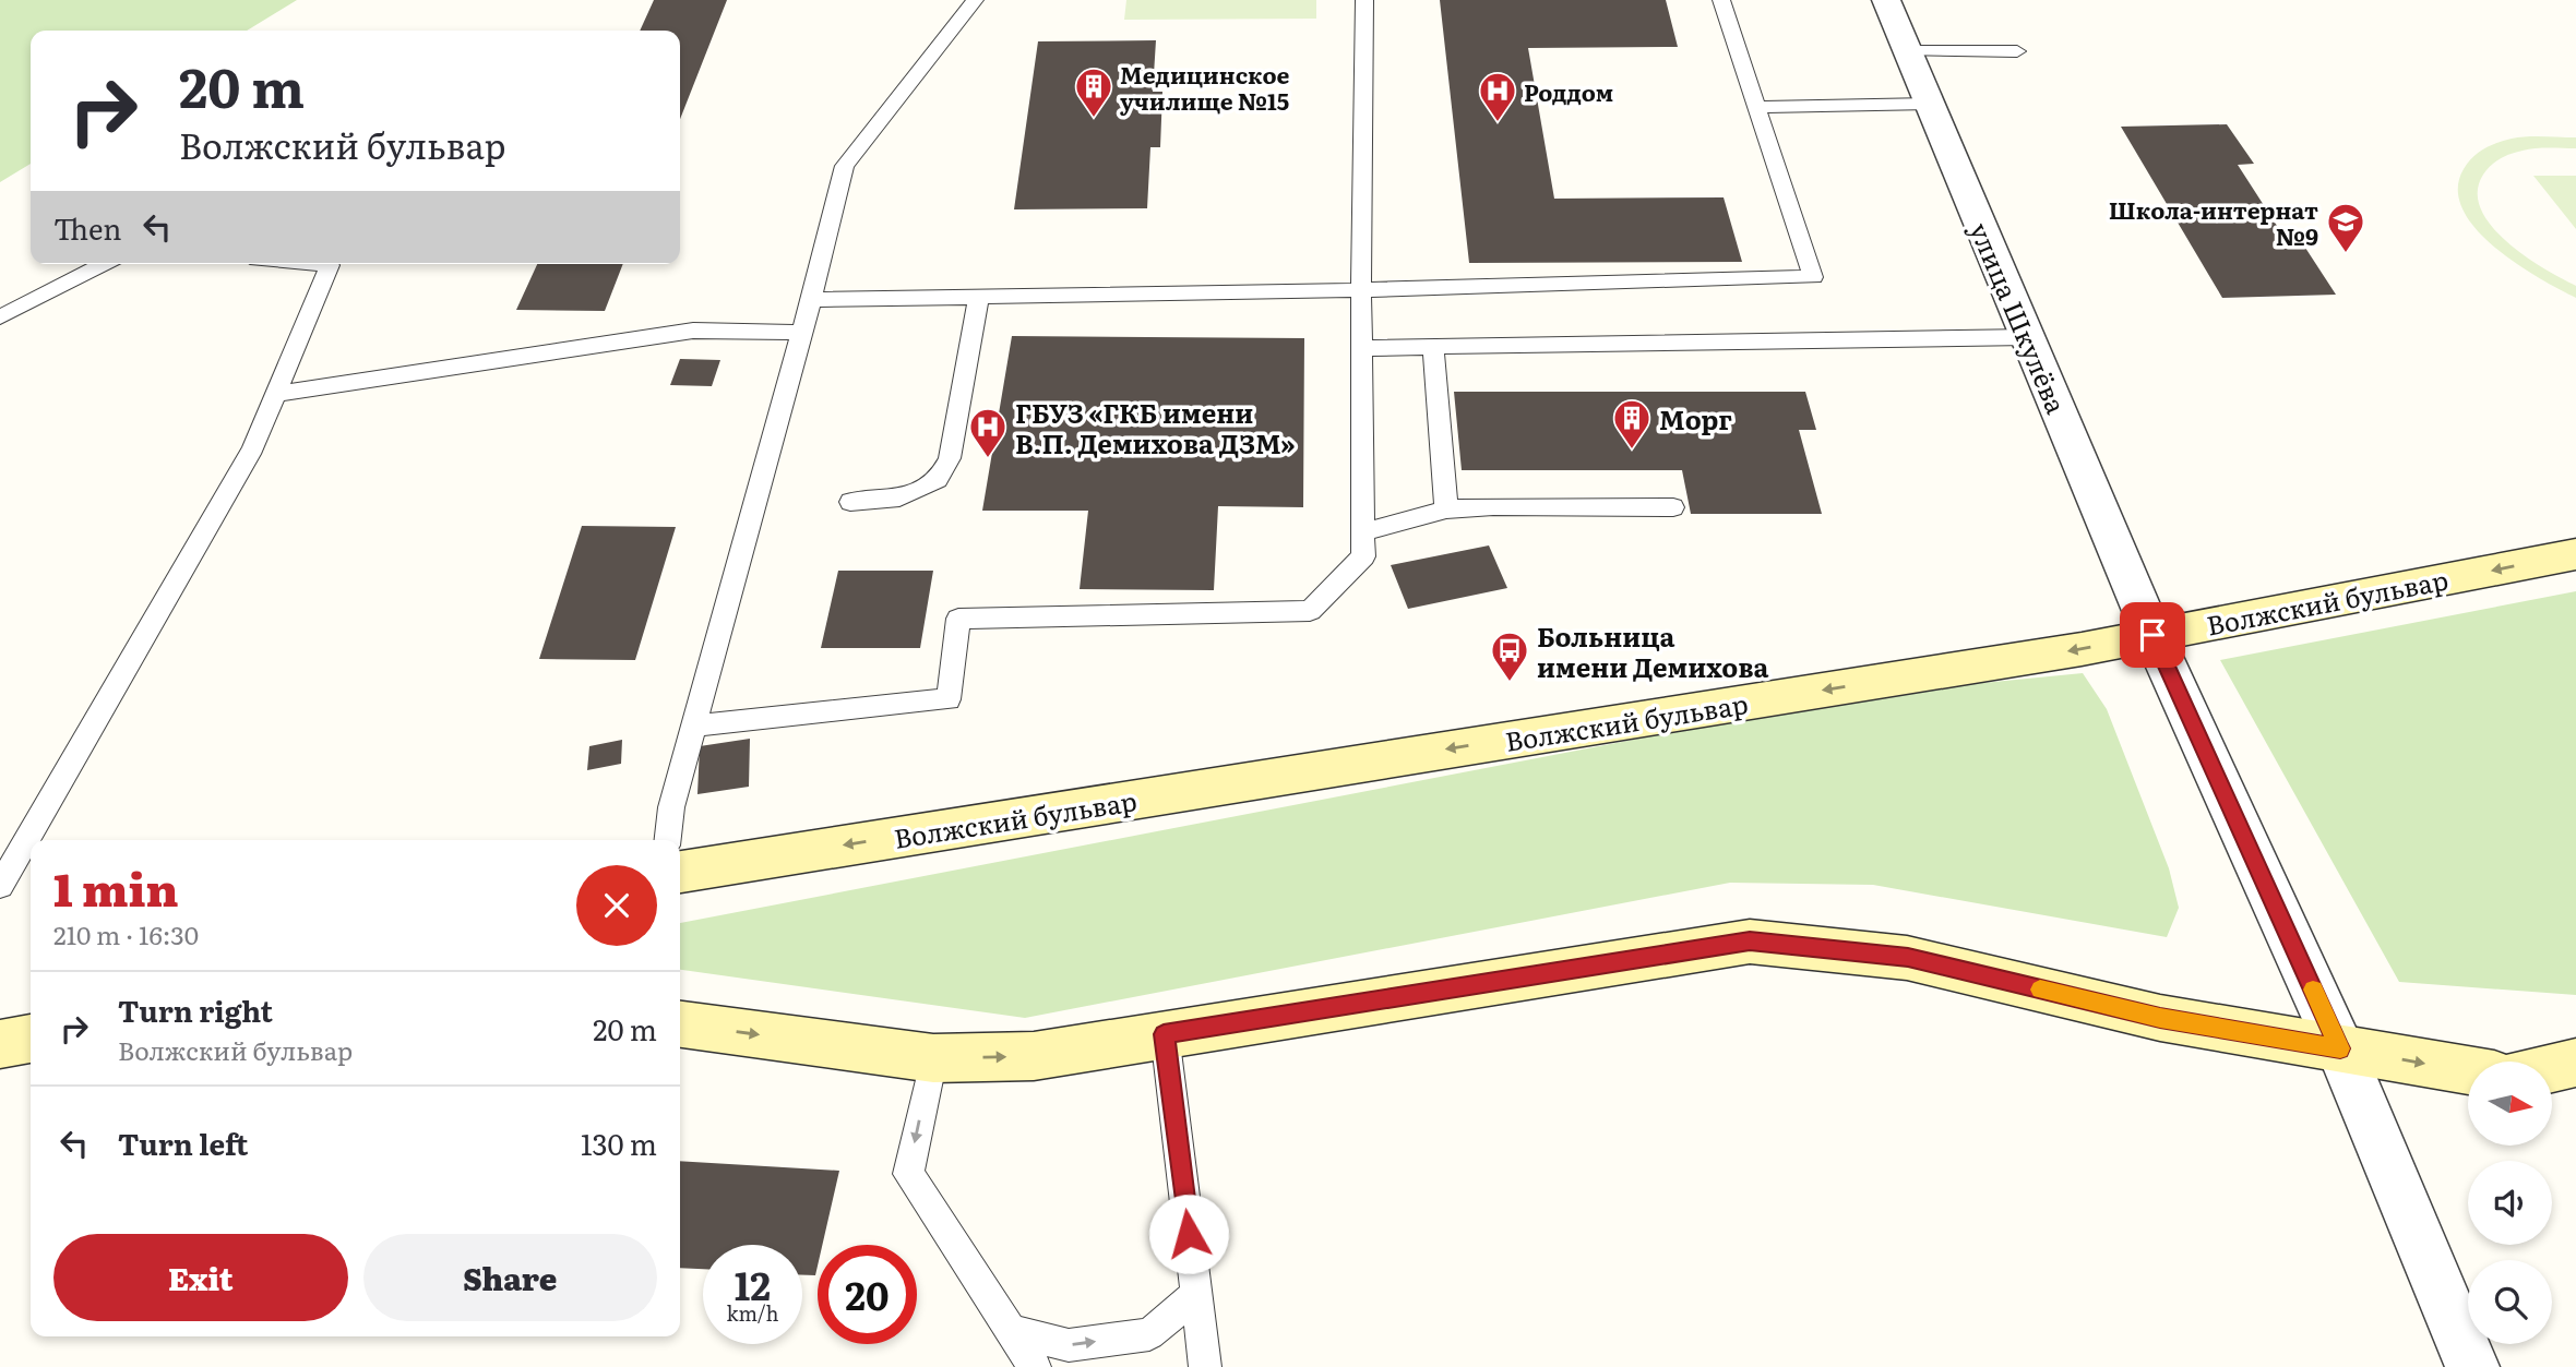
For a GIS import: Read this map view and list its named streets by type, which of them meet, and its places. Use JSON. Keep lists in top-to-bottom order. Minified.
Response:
{"streets":{"main road":["Волжский бульвар"],"street":["улица Шкулёва"]},"crossings":[["улица Шкулёва","Волжский бульвар"]],"places":{"building":["Медицинское училище №15","Морг"],"hospital":["Роддом","ГБУЗ «ГКБ имени В.П. Демихова ДЗМ»"],"school or university":["Школа-интернат №9"],"bus stop":["Больница имени Демихова"]},"north":"right","page":{"turn":["20 m","Волжский бульвар"],"then":"Then","heading":["1 min","210 m · 16:30"],"list":[{"name":"Turn right","note":"Волжский бульвар","value":"20 m"},{"name":"Turn left","value":"130 m"}],"buttons":["Exit","Share"],"speed":"12 km/h","limit":"20"}}
